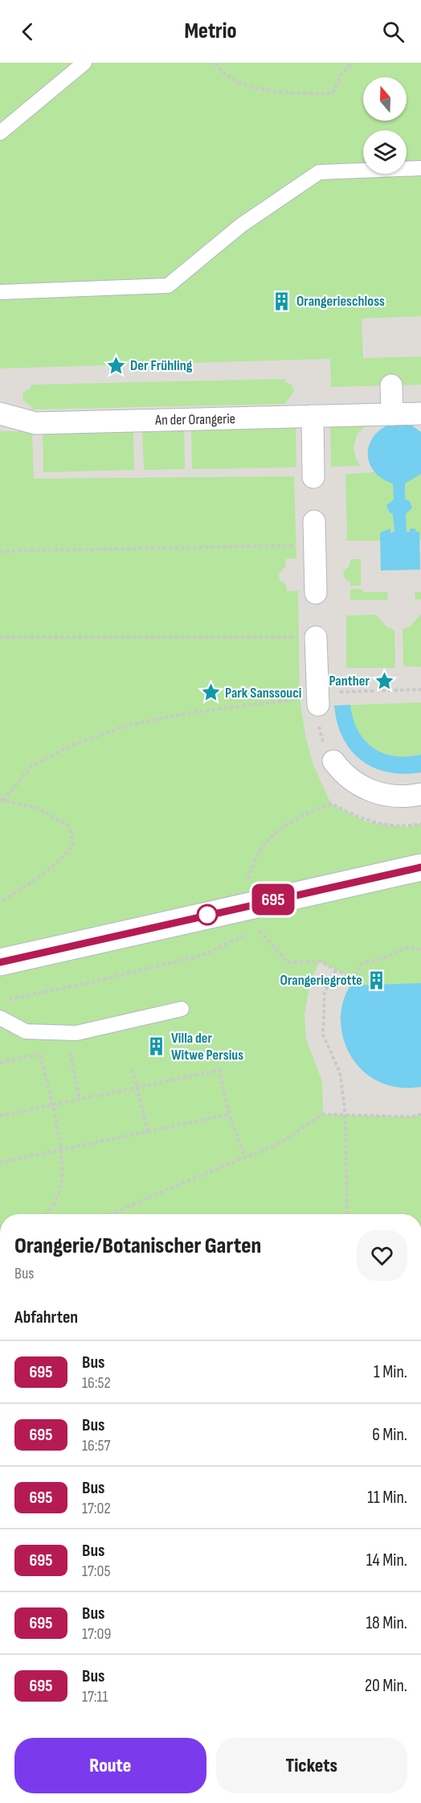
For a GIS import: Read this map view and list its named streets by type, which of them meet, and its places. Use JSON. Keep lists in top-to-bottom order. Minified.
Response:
{"streets":{"street":["An der Orangerie"]},"places":{"building":["Orangerieschloss","Orangeriegrotte","Villa der Witwe Persius"],"place":["Der Frühling","Panther","Park Sanssouci"]},"lines":["bus line 695"],"north":"top","page":{"header":"Metrio","on_map":"695","heading":[["Orangerie/Botanischer Garten","Bus"],"Abfahrten"],"list":[{"mark":"695","name":"Bus","note":"16:52","value":"1 Min."},{"mark":"695","name":"Bus","note":"16:57","value":"6 Min."},{"mark":"695","name":"Bus","note":"17:02","value":"11 Min."},{"mark":"695","name":"Bus","note":"17:05","value":"14 Min."},{"mark":"695","name":"Bus","note":"17:09","value":"18 Min."},{"mark":"695","name":"Bus","note":"17:11","value":"20 Min."}],"buttons":["Route","Tickets"]}}
